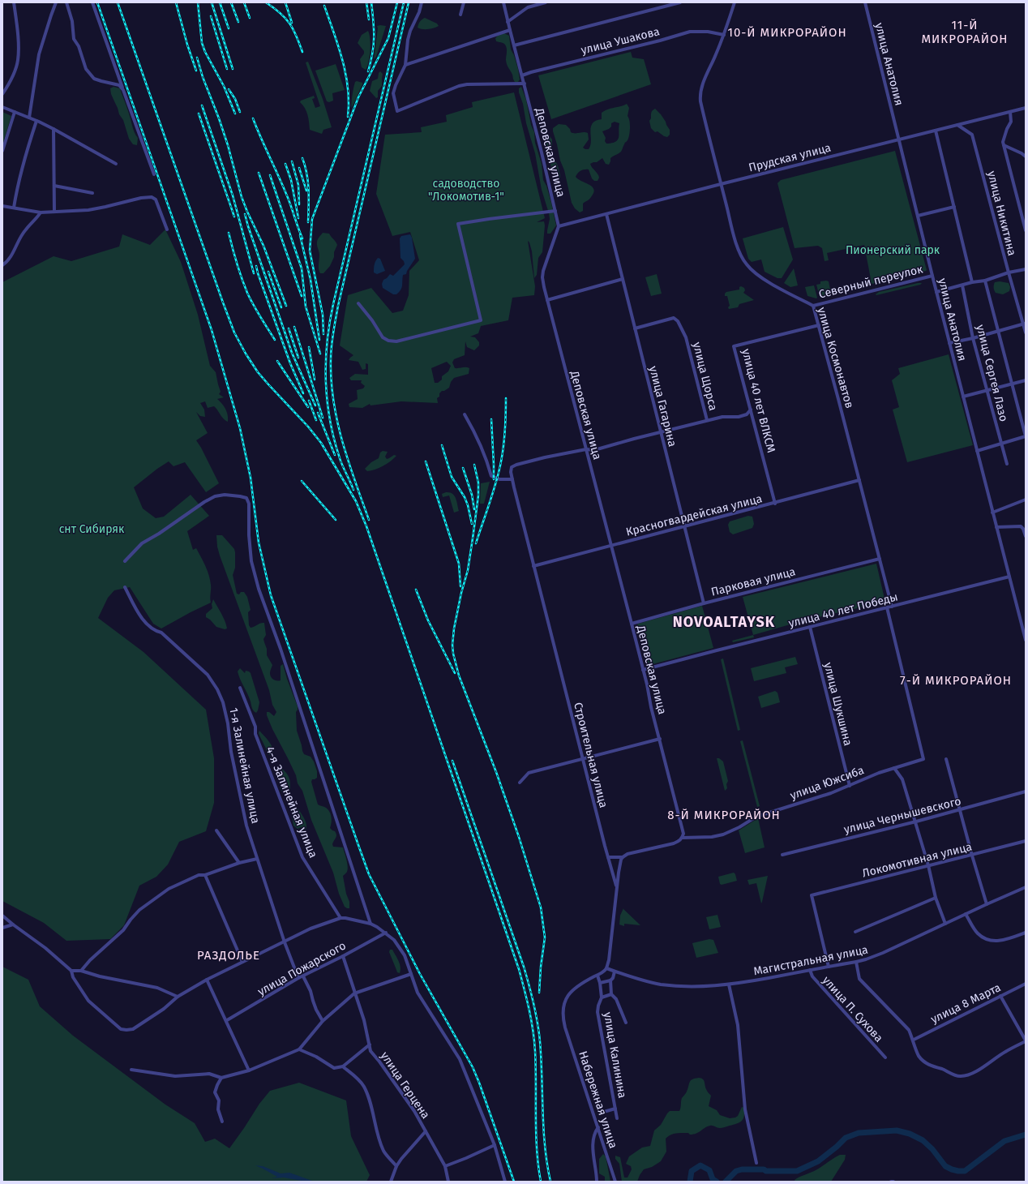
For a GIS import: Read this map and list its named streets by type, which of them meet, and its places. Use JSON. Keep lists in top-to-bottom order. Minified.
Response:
{"streets":{"street":["улица Ушакова","улица Анатолия","Деповская улица","Прудская улица","улица Никитина","Северный переулок","улица Космонавтов","улица Сергея Лазо","улица Щорса","улица 40 лет ВЛКСМ","улица Гагарина","Красногвардейская улица","Парковая улица","улица 40 лет Победы","улица Шукшина","Строительная улица","1-я Залинейная улица","улица Южсиба","4-я Залинейная улица","улица Чернышевского","Локомотивная улица","Магистральная улица","улица Пожарского","улица 8 Марта","улица П. Сухова","улица Калинина","улица Герцена","Набережная улица"]},"crossings":[["улица Ушакова","Деповская улица"],["улица Ушакова","улица Космонавтов"],["улица Анатолия","Прудская улица"],["улица Анатолия","Северный переулок"],["улица Анатолия","улица 40 лет Победы"],["Деповская улица","Прудская улица"],["Деповская улица","Красногвардейская улица"],["Деповская улица","Парковая улица"],["Деповская улица","улица 40 лет Победы"],["Деповская улица","Строительная улица"],["Деповская улица","улица Южсиба"],["Прудская улица","улица Никитина"],["Прудская улица","улица Космонавтов"],["Прудская улица","улица Гагарина"],["Северный переулок","улица Космонавтов"],["улица Космонавтов","улица 40 лет ВЛКСМ"],["улица Космонавтов","Красногвардейская улица"],["улица Космонавтов","Парковая улица"],["улица Космонавтов","улица 40 лет Победы"],["улица Щорса","улица Гагарина"],["улица 40 лет ВЛКСМ","Красногвардейская улица"],["улица Гагарина","Красногвардейская улица"],["улица Гагарина","Парковая улица"],["Красногвардейская улица","Строительная улица"],["улица 40 лет Победы","улица Шукшина"],["улица 40 лет Победы","улица Южсиба"],["улица Шукшина","улица Южсиба"],["Строительная улица","улица Южсиба"],["Строительная улица","Магистральная улица"],["1-я Залинейная улица","улица Пожарского"],["Локомотивная улица","Магистральная улица"],["Магистральная улица","улица П. Сухова"],["Магистральная улица","улица Калинина"],["улица Пожарского","улица Герцена"]],"districts":["11-Й МИКРОРАЙОН","10-Й МИКРОРАЙОН","NOVOALTAYSK","7-Й МИКРОРАЙОН","8-Й МИКРОРАЙОН","РАЗДОЛЬЕ"],"parks":["садоводство \"Локомотив-1\"","Пионерский парк","снт Сибиряк"]}
